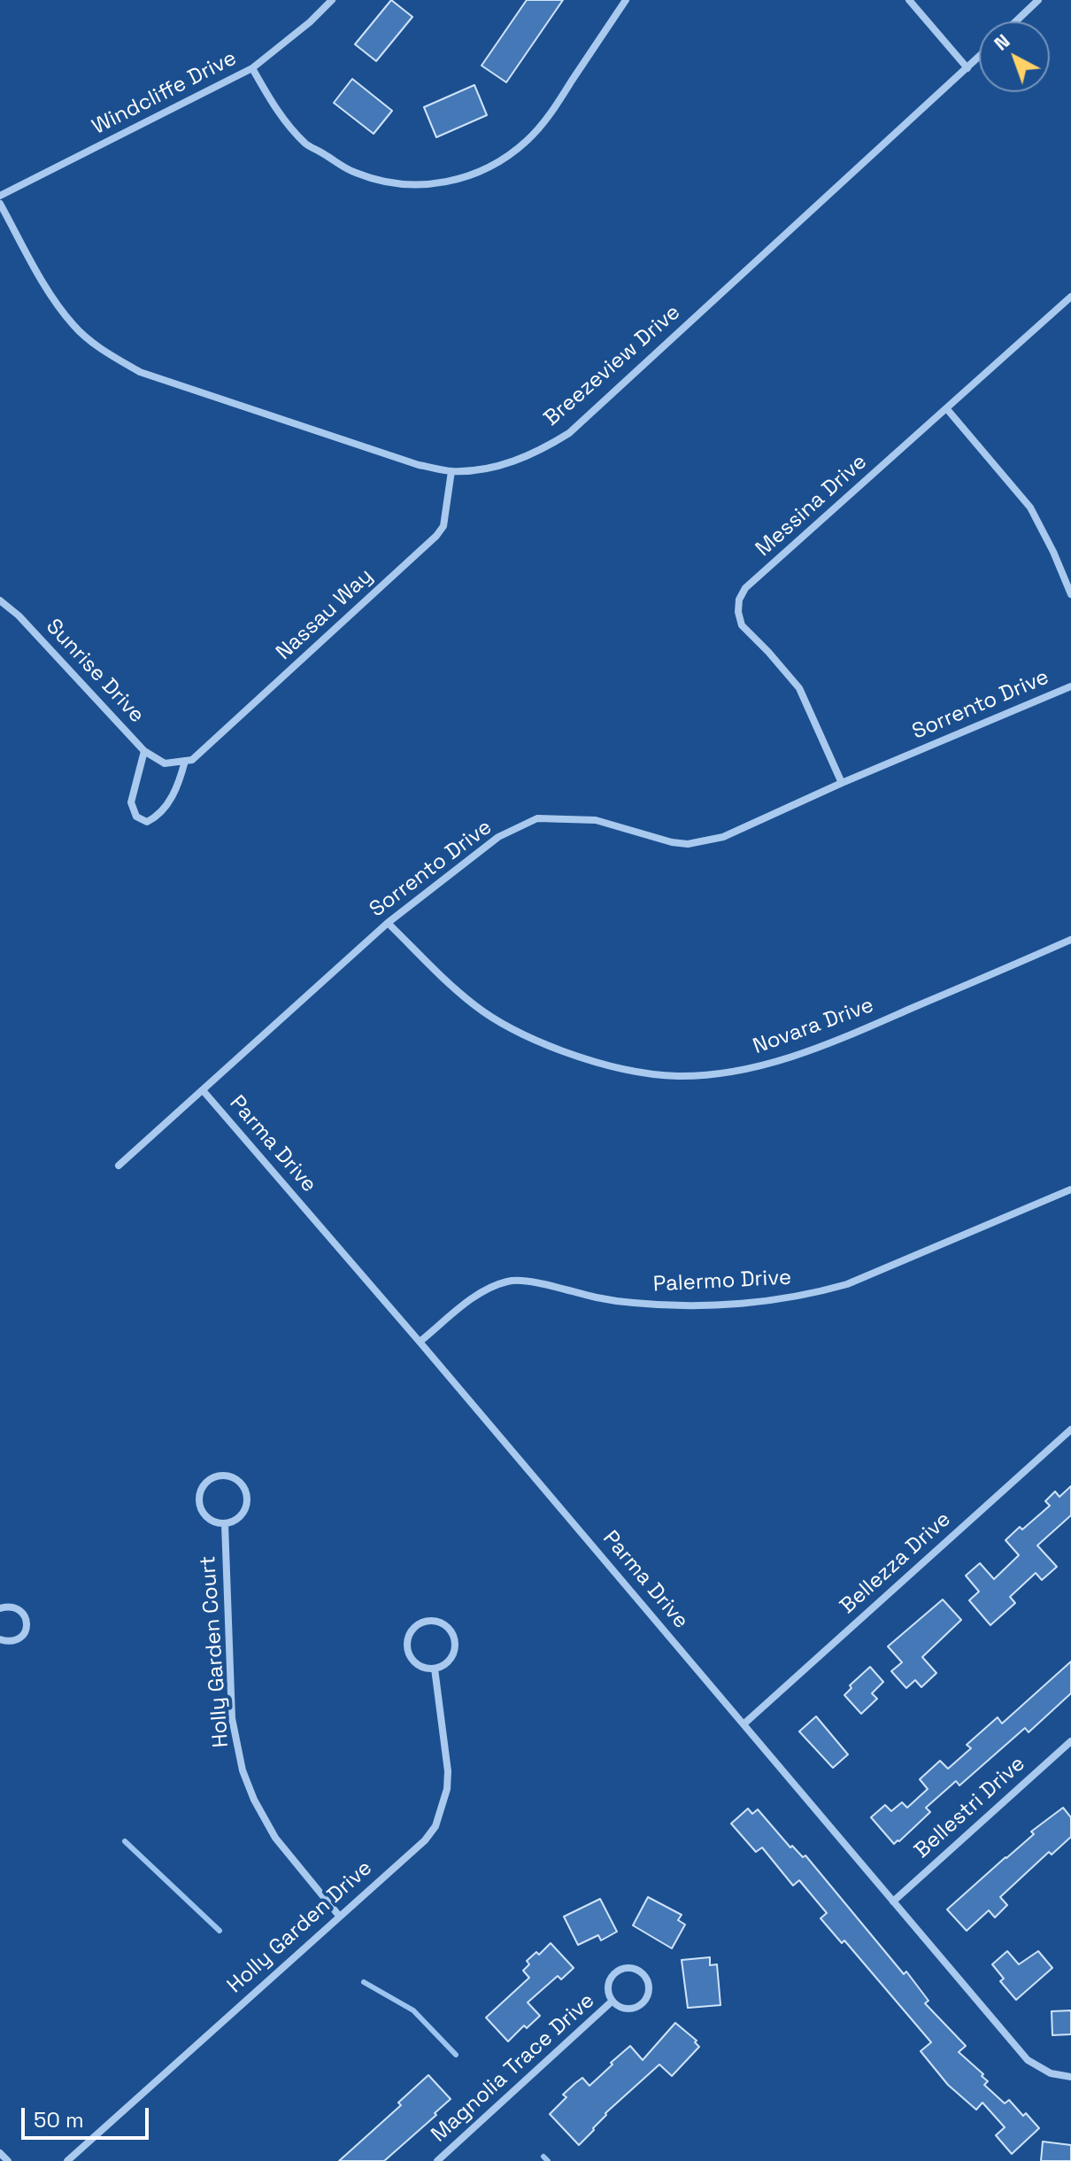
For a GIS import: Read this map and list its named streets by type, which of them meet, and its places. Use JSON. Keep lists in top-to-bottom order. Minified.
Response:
{"streets":{"street":["Windcliffe Drive","Breezeview Drive","Messina Drive","Nassau Way","Sunrise Drive","Sorrento Drive","Novara Drive","Parma Drive","Palermo Drive","Bellezza Drive","Holly Garden Court","Bellestri Drive","Holly Garden Drive","Magnolia Trace Drive"]},"crossings":[["Breezeview Drive","Nassau Way"],["Messina Drive","Sorrento Drive"],["Nassau Way","Sunrise Drive"],["Sorrento Drive","Novara Drive"],["Sorrento Drive","Parma Drive"],["Parma Drive","Palermo Drive"],["Parma Drive","Bellezza Drive"],["Parma Drive","Bellestri Drive"],["Holly Garden Court","Holly Garden Drive"]],"scale_bar":"50 m","north":"top left"}
